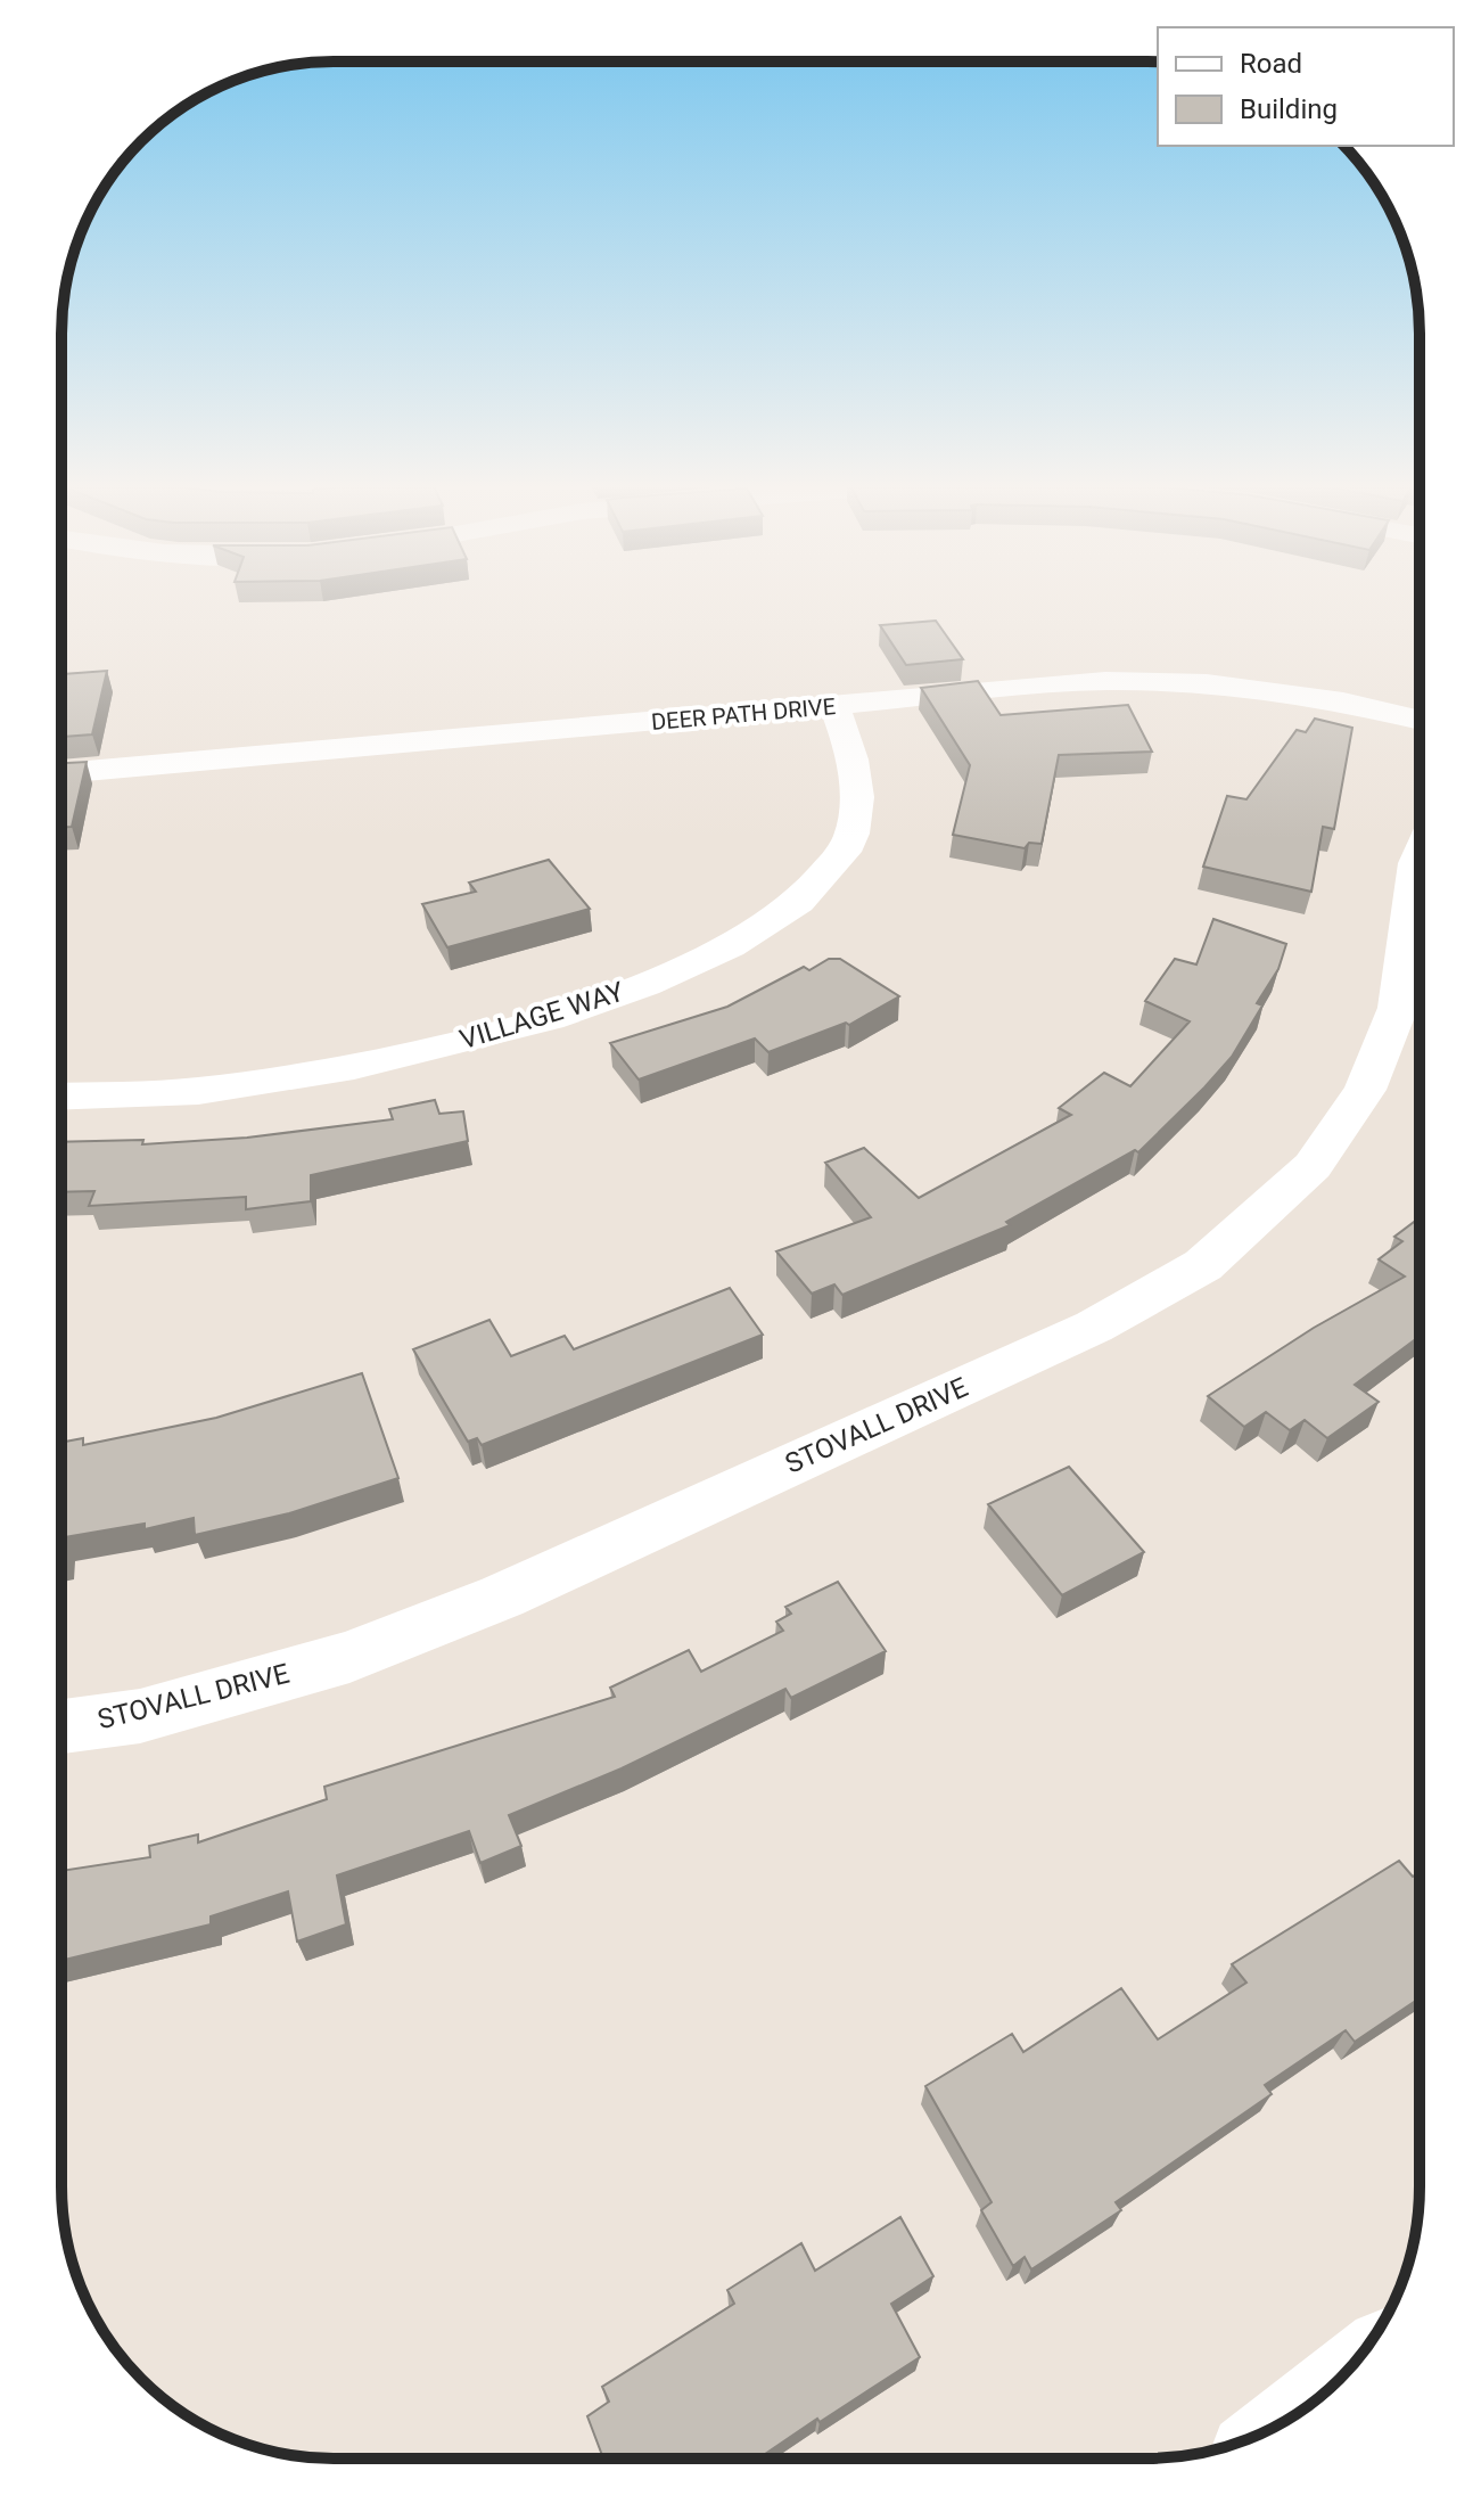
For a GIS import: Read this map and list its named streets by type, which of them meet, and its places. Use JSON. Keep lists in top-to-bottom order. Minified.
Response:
{"streets":{"street":["DEER PATH DRIVE","VILLAGE WAY","STOVALL DRIVE"]},"crossings":[["DEER PATH DRIVE","VILLAGE WAY"]],"legend":["Road","Building"]}
